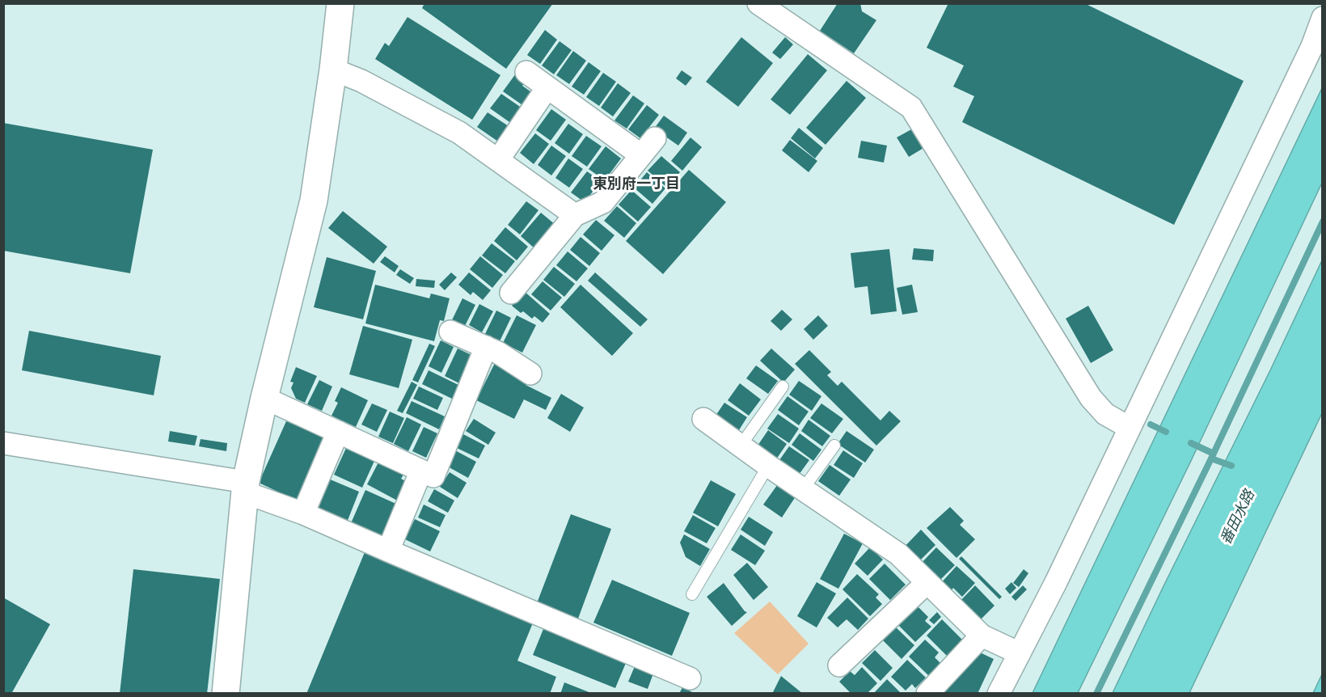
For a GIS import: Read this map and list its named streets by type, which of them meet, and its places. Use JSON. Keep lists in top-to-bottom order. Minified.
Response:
{"districts":["東別府一丁目"],"water":["番田水路"]}
